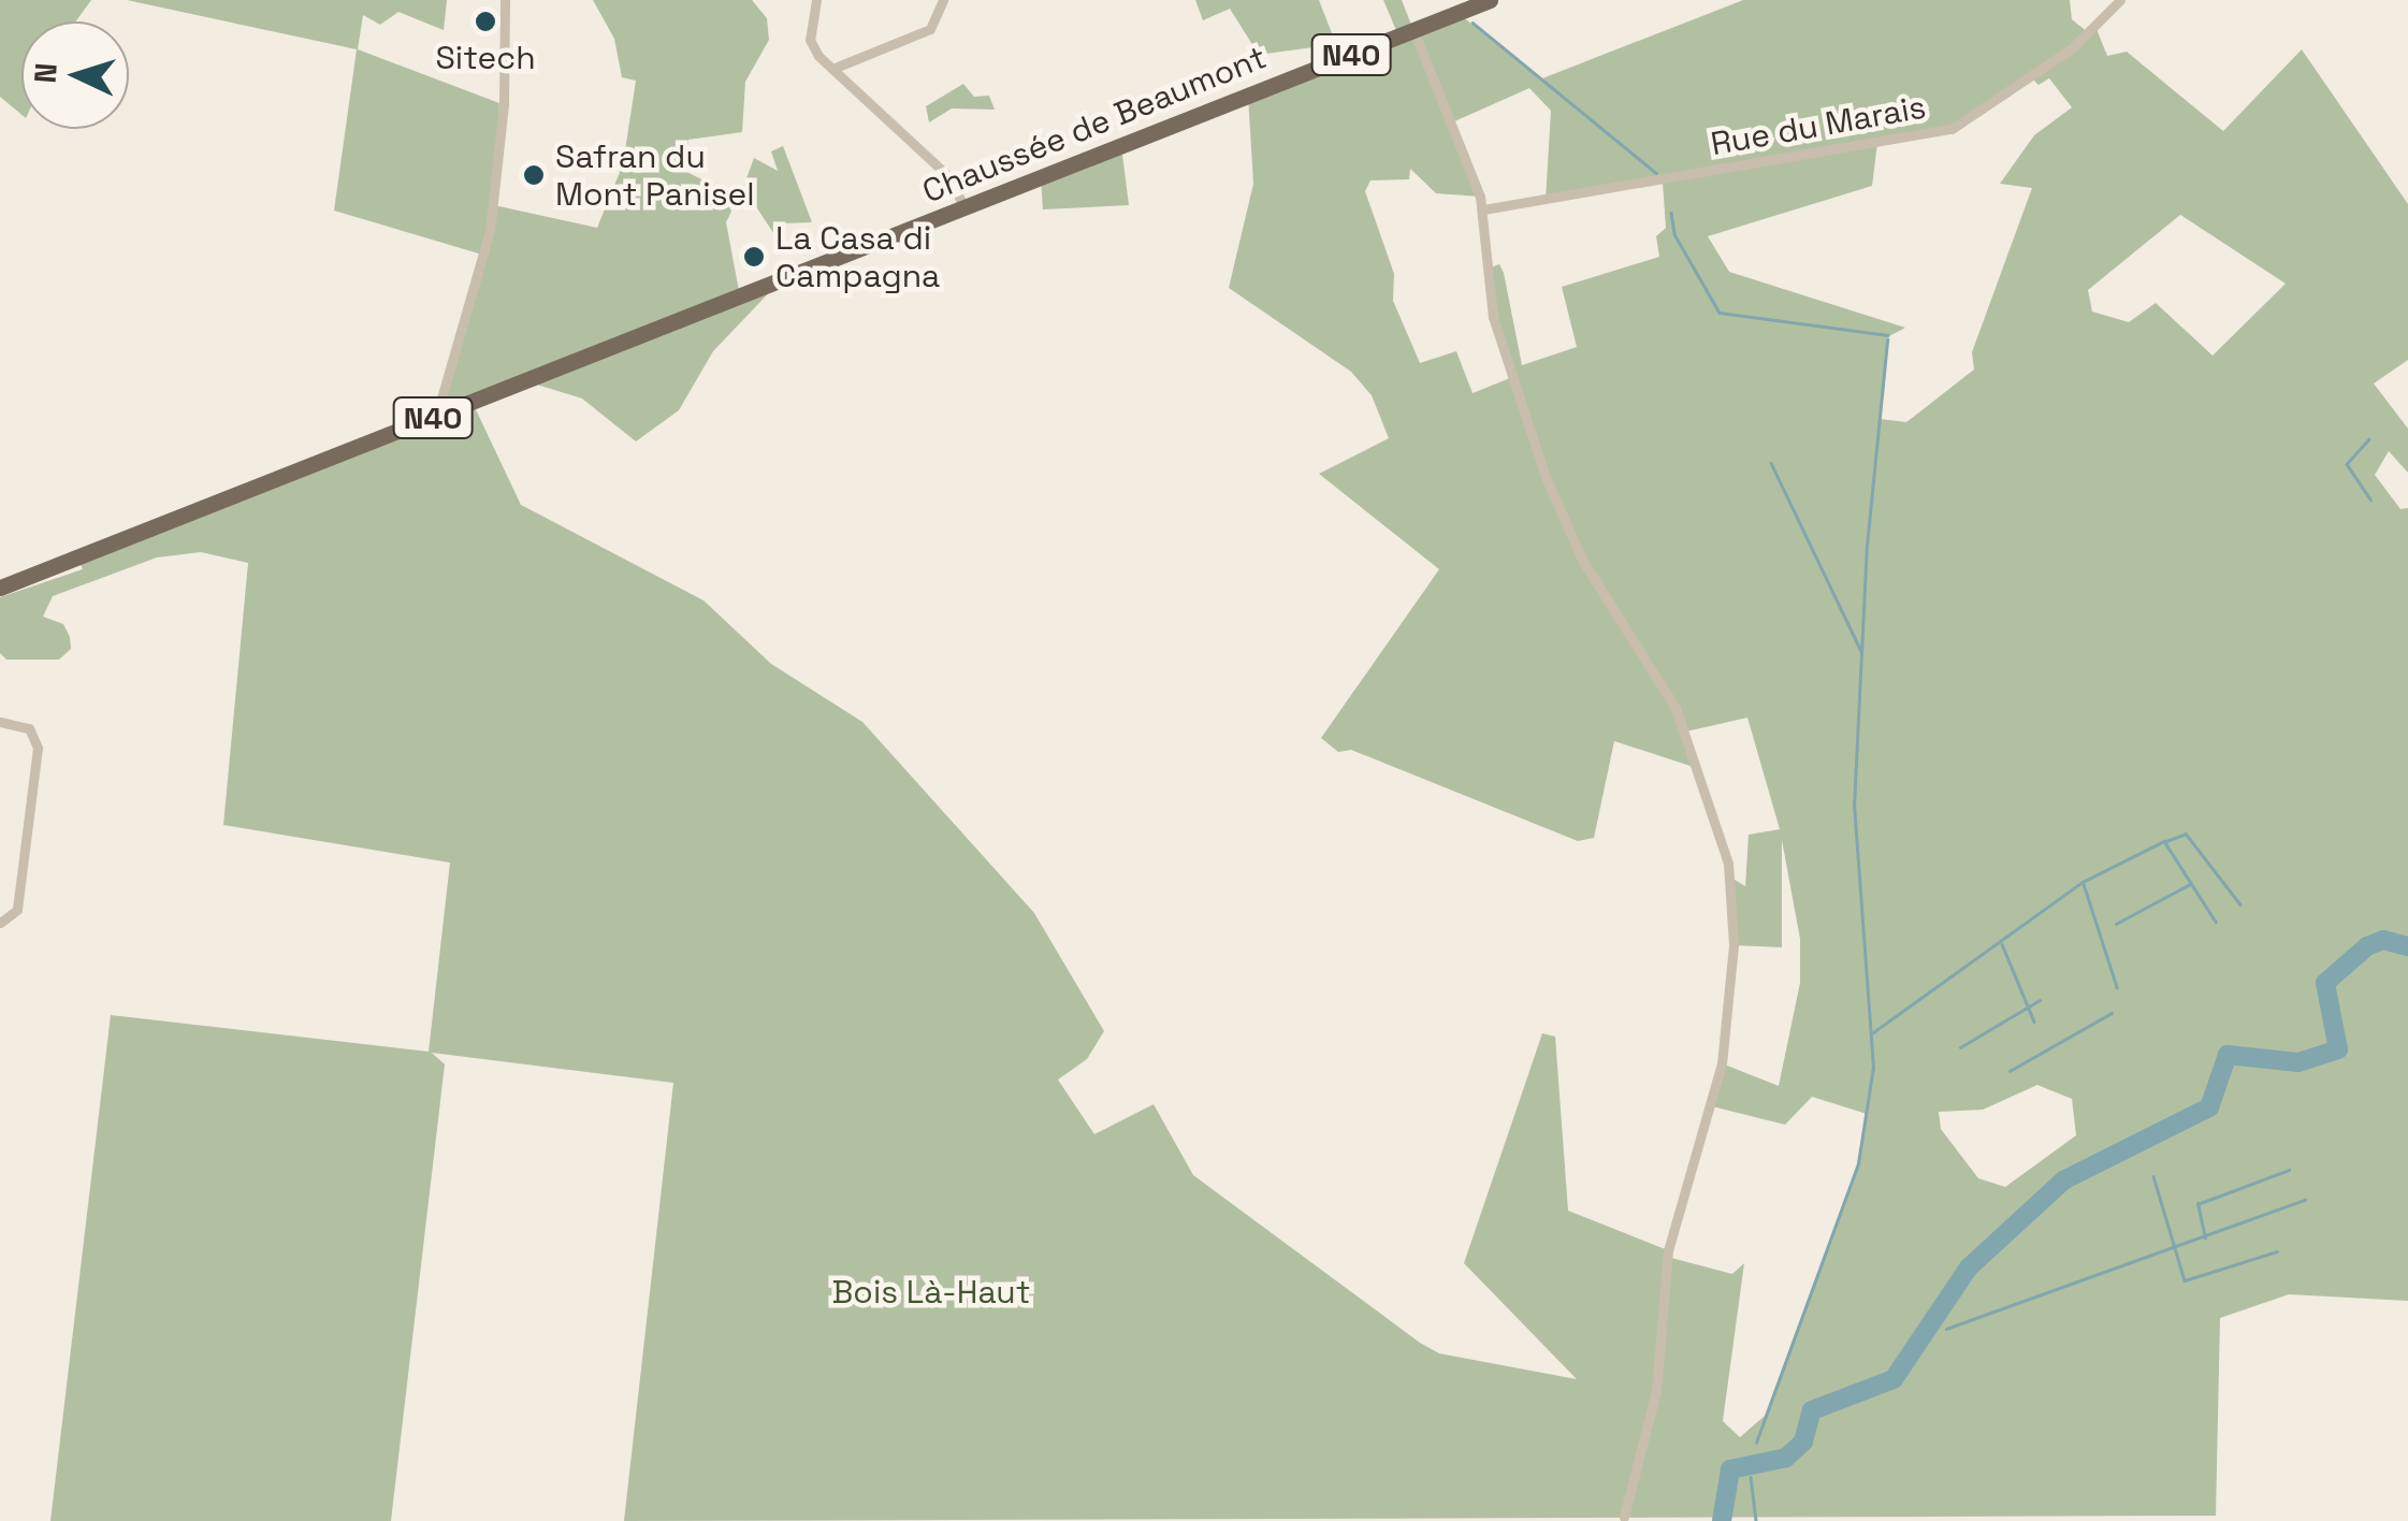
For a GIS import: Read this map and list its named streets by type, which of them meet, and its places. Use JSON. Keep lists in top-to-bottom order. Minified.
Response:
{"streets":{"main road":["N40","Chaussée de Beaumont"],"street":["Rue du Marais"]},"parks":["Bois Là-Haut"],"places":["Sitech","Safran du Mont Panisel","La Casa di Campagna"],"north":"left"}
